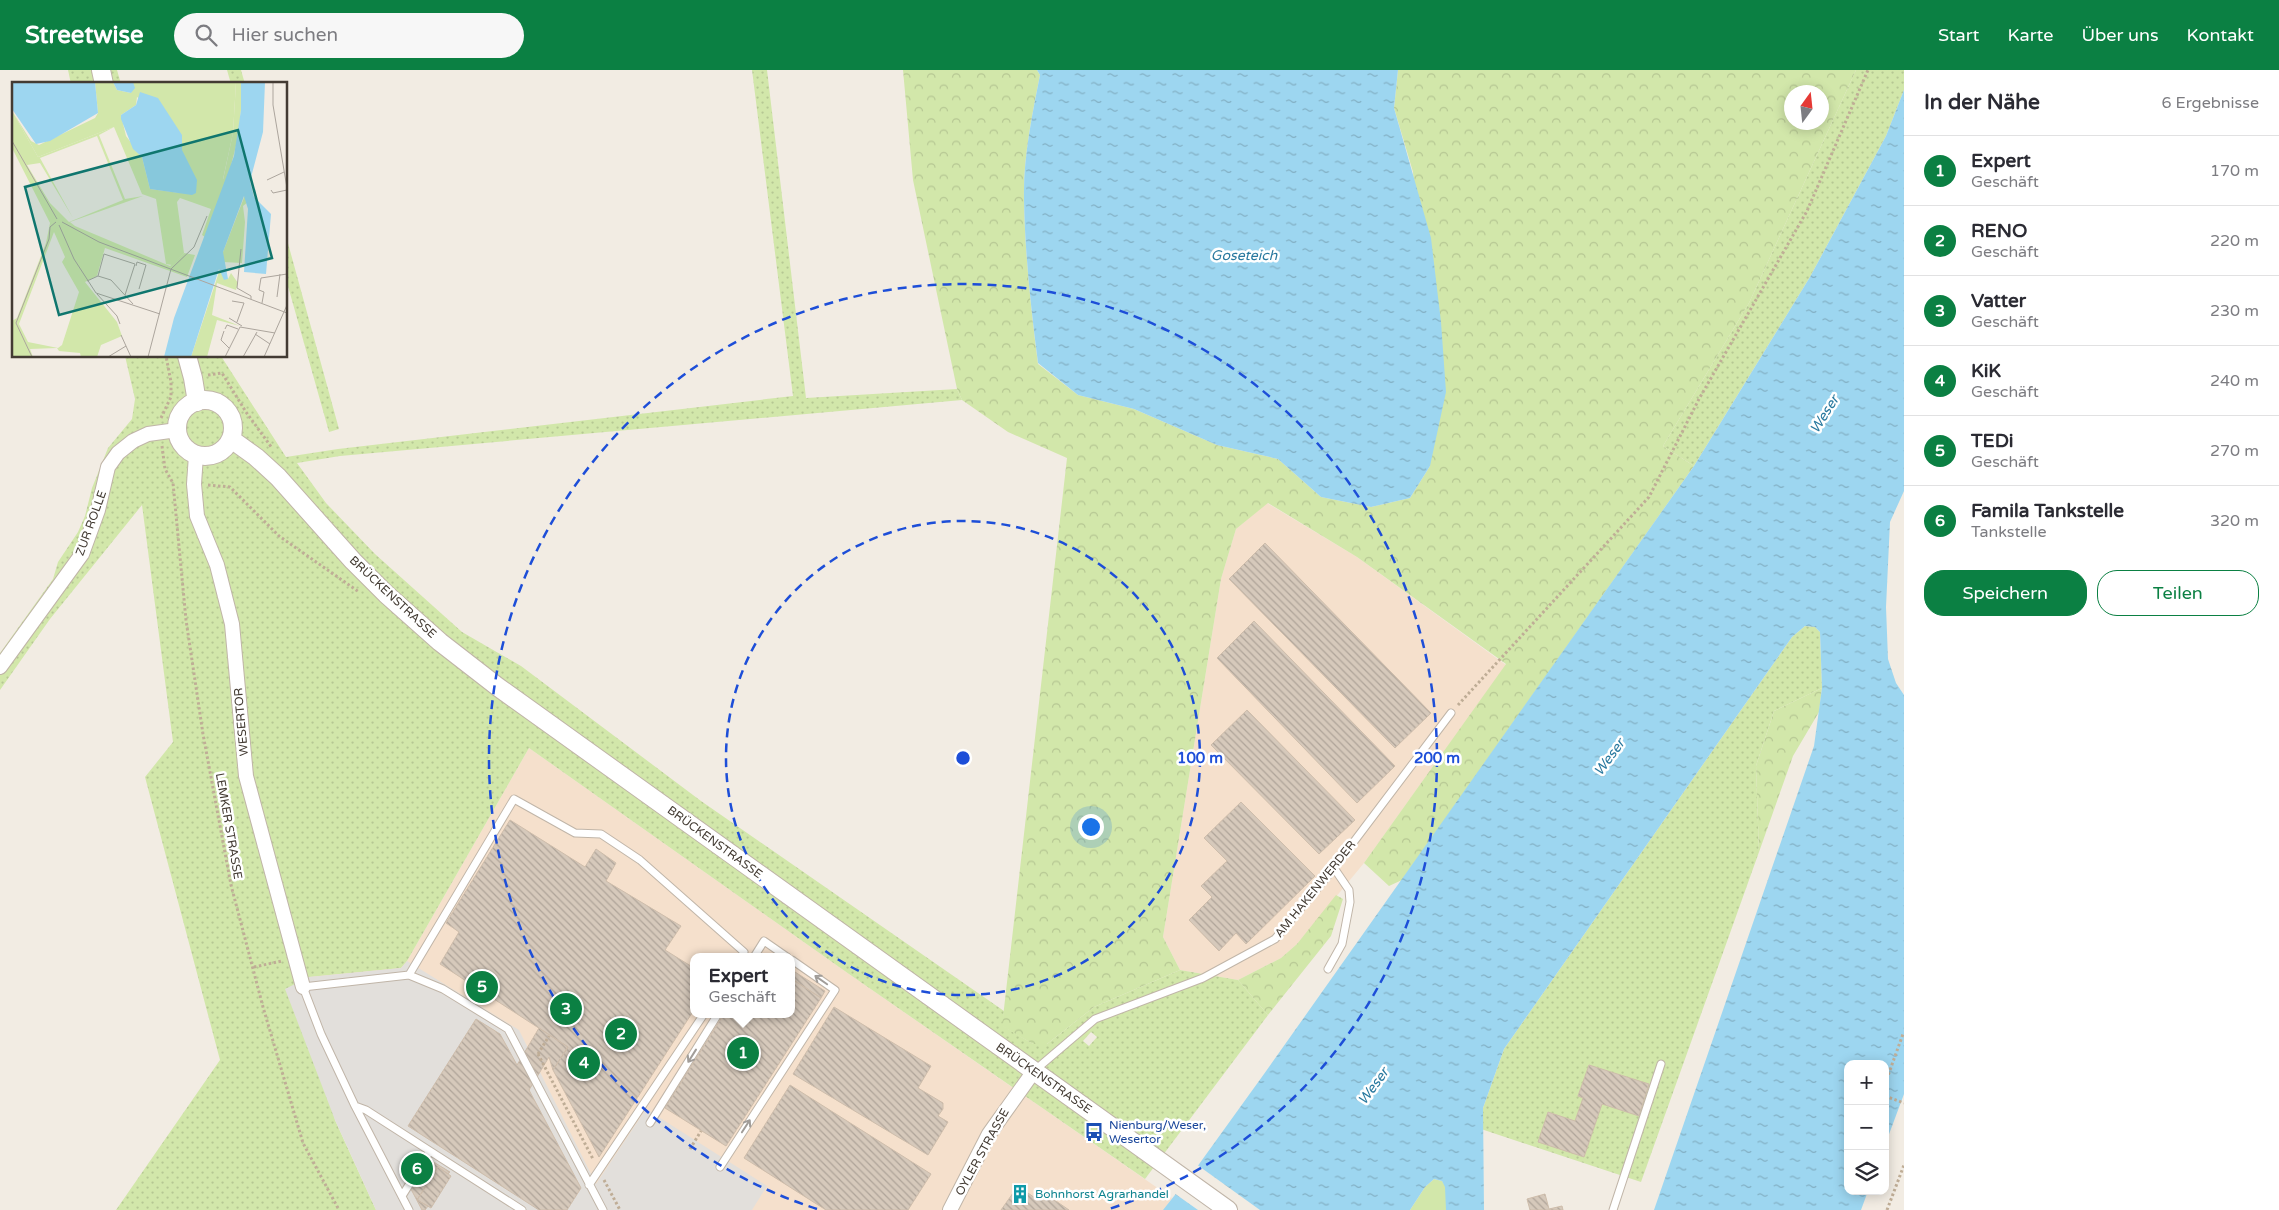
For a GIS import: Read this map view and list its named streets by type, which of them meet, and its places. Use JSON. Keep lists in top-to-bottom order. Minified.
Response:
{"streets":{"street":["ZUR ROLLE","BRÜCKENSTRASSE","WESERTOR","OYLER STRASSE"],"lane":["AM HAKENWERDER"],"path":["LEMKER STRASSE"]},"crossings":[["ZUR ROLLE","BRÜCKENSTRASSE"],["ZUR ROLLE","WESERTOR"],["ZUR ROLLE","LEMKER STRASSE"],["BRÜCKENSTRASSE","WESERTOR"],["BRÜCKENSTRASSE","LEMKER STRASSE"],["BRÜCKENSTRASSE","AM HAKENWERDER"],["BRÜCKENSTRASSE","OYLER STRASSE"],["WESERTOR","LEMKER STRASSE"],["AM HAKENWERDER","OYLER STRASSE"]],"water":["Goseteich","Weser"],"places":{"bus stop":["Nienburg/Weser, Wesertor"],"building":["Bohnhorst Agrarhandel"]},"north":"top","page":{"header":"Streetwise","search":"Hier suchen","nav":["Start","Karte","Über uns","Kontakt"],"heading":["In der Nähe","6 Ergebnisse"],"list":[{"mark":"1","name":"Expert","note":"Geschäft","value":"170 m"},{"mark":"2","name":"RENO","note":"Geschäft","value":"220 m"},{"mark":"3","name":"Vatter","note":"Geschäft","value":"230 m"},{"mark":"4","name":"KiK","note":"Geschäft","value":"240 m"},{"mark":"5","name":"TEDi","note":"Geschäft","value":"270 m"},{"mark":"6","name":"Famila Tankstelle","note":"Tankstelle","value":"320 m"}],"buttons":["Speichern","Teilen"],"popup":["Expert","Geschäft"],"pins":["5","3","2","1","4","6"],"map_buttons":["+","−"]},"rings":["100 m","200 m"]}
